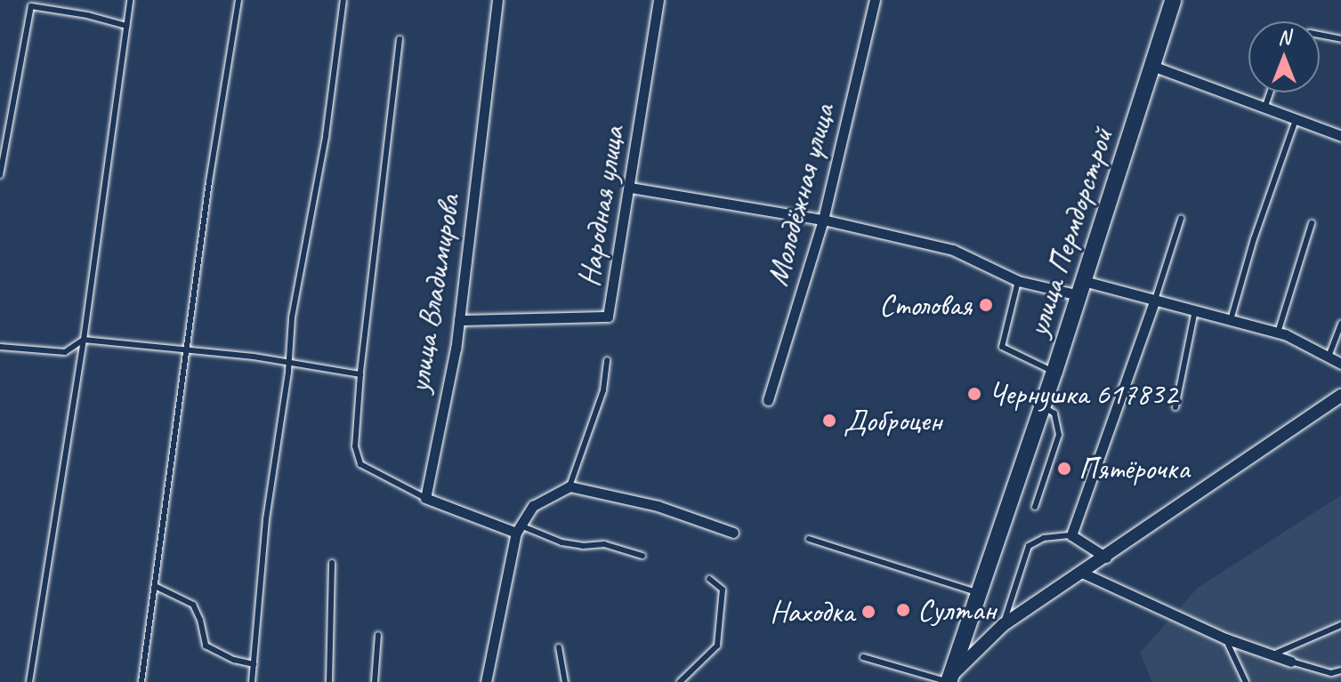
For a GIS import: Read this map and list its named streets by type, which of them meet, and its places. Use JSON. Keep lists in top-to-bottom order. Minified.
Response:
{"streets":{"main road":["улица Пермдорстрой"],"street":["Молодёжная улица","Народная улица","улица Владимирова"]},"crossings":[["Народная улица","улица Владимирова"]],"places":["Столовая","Чернушка 617832","Доброцен","Пятёрочка","Султан","Находка"],"north":"top"}
